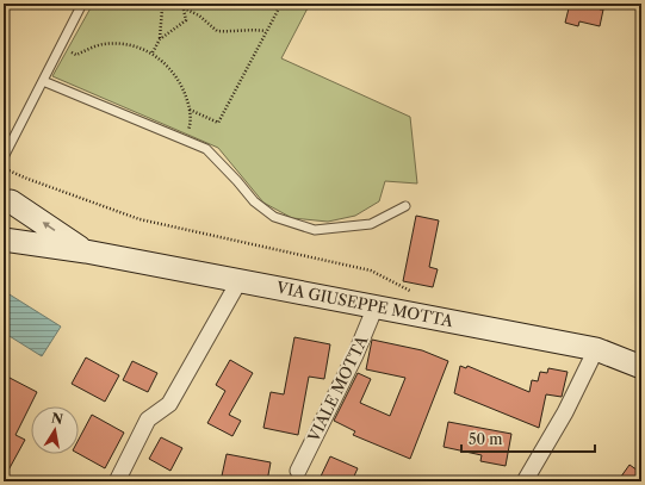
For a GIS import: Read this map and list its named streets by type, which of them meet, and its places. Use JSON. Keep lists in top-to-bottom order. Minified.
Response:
{"streets":{"main road":["VIA GIUSEPPE MOTTA"],"street":["VIALE MOTTA"]},"crossings":[["VIA GIUSEPPE MOTTA","VIALE MOTTA"]],"scale_bar":"50 m","north":"top"}
